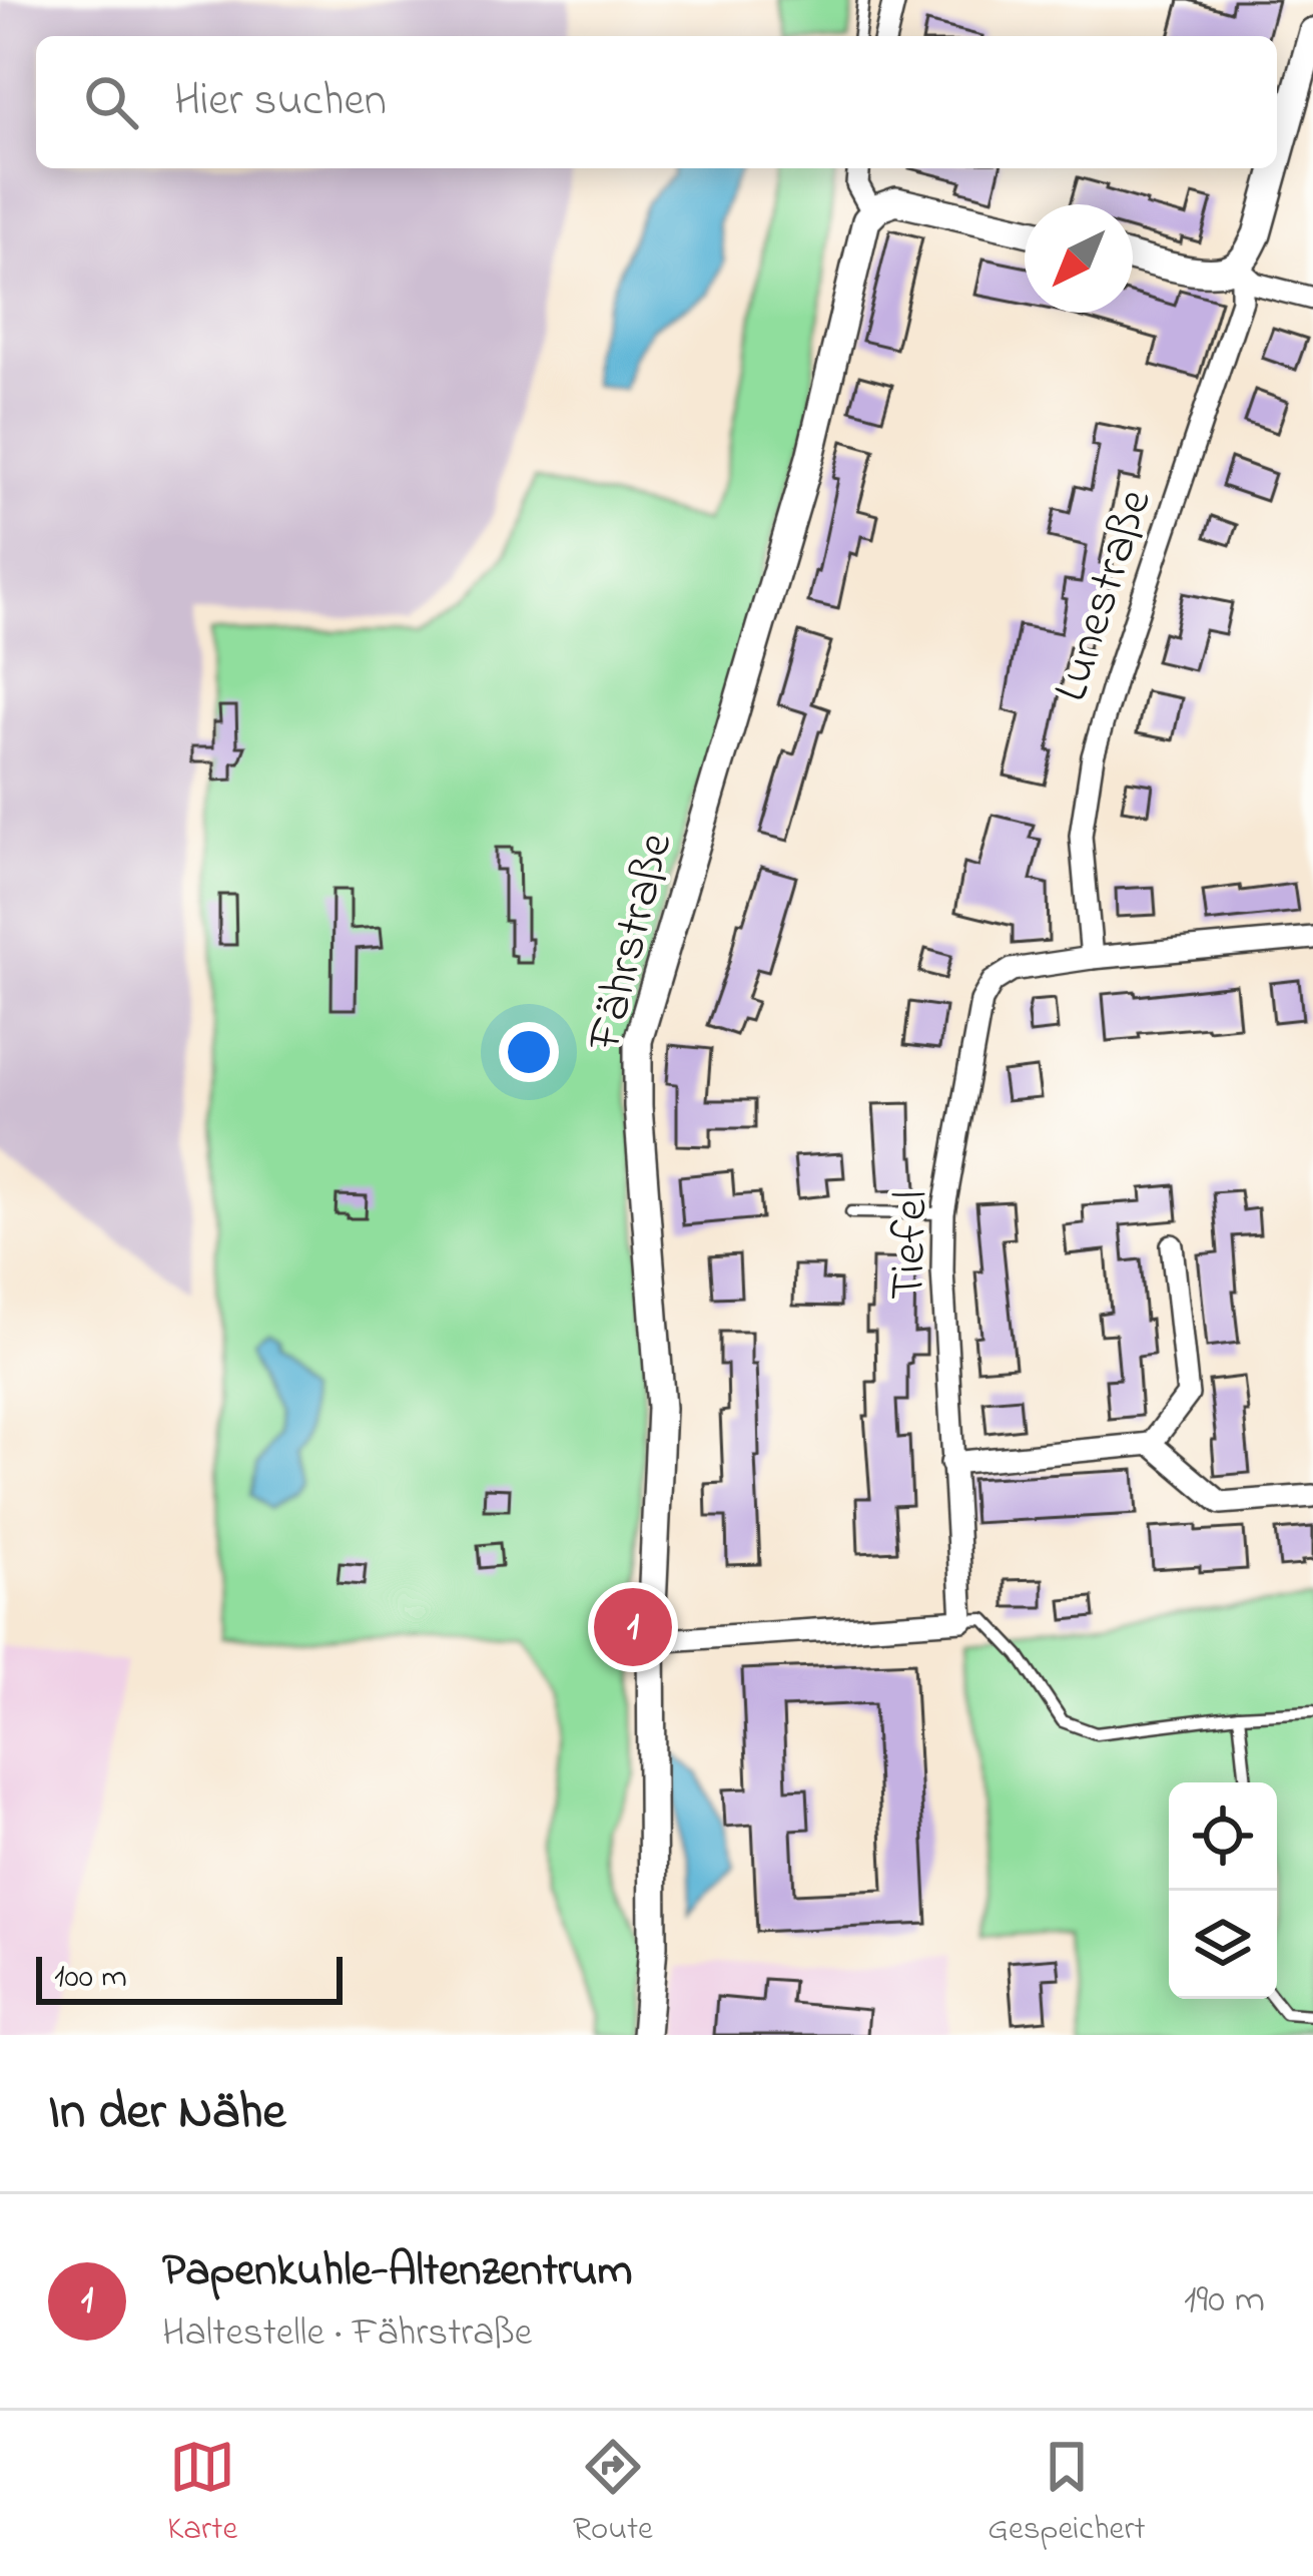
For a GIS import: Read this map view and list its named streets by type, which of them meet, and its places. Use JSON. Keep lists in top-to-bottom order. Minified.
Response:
{"streets":{"street":["Lunestraße","Fährstraße","Tiefel"]},"crossings":[["Lunestraße","Tiefel"]],"scale_bar":"100 m","north":"bottom left","page":{"search":"Hier suchen","pins":"1","scale":"100 m","heading":"In der Nähe","list":[{"mark":"1","name":"Papenkuhle-Altenzentrum","note":"Haltestelle · Fährstraße","value":"190 m"}],"nav":["Karte","Route","Gespeichert"]}}
